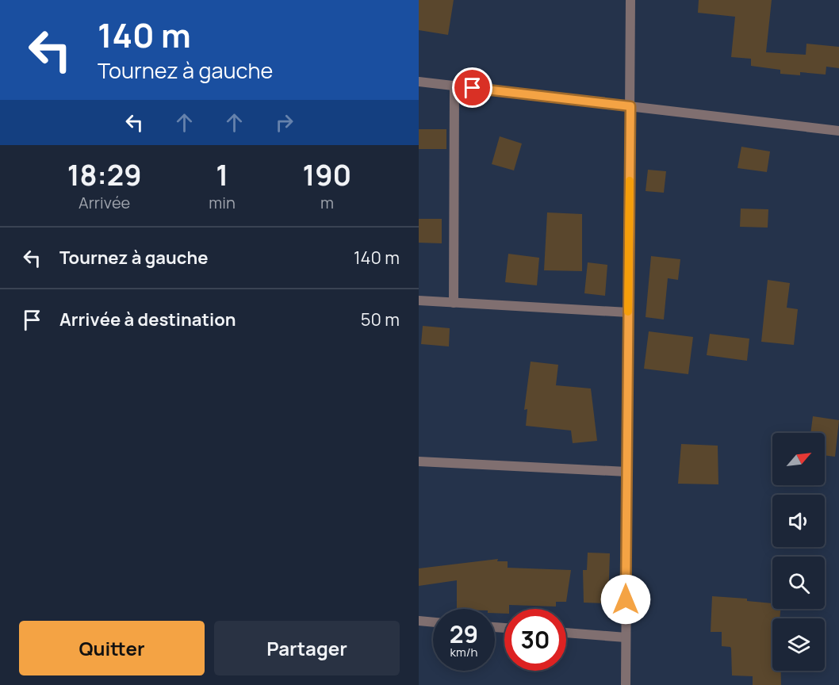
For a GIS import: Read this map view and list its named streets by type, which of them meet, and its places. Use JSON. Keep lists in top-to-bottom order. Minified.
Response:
{"north":"top right","page":{"turn":["140 m","Tournez à gauche"],"eta":["18:29","Arrivée","1","min","190","m"],"list":[{"name":"Tournez à gauche","value":"140 m"},{"name":"Arrivée à destination","value":"50 m"}],"speed":"29 km/h","limit":"30","buttons":["Quitter","Partager"]}}
